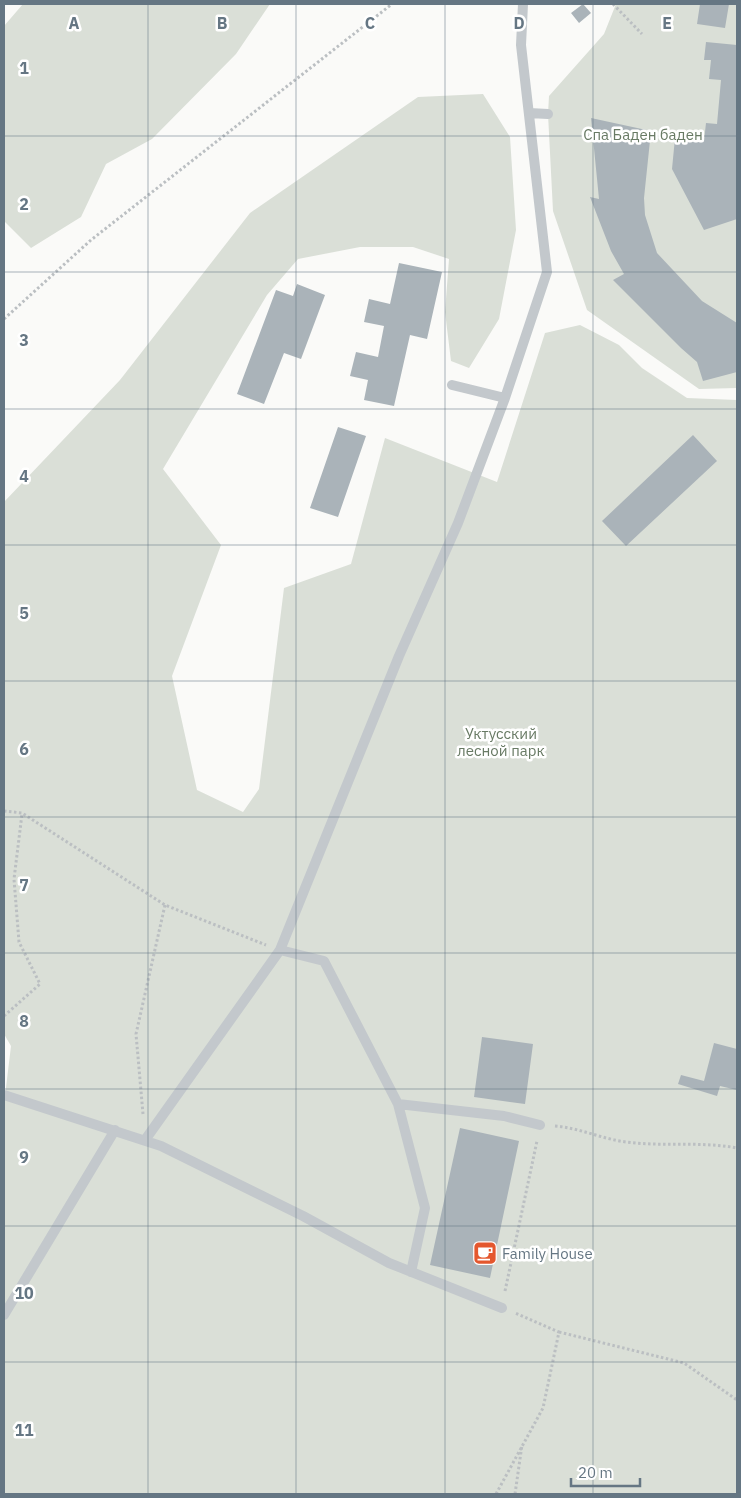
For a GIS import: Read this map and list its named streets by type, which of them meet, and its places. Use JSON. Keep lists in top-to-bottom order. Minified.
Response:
{"parks":["Спа Баден баден","Уктусский лесной парк"],"places":{"cafe":["Family House"]},"scale_bar":"20 m","grid":{"columns":["A","B","C","D","E"],"rows":["1","2","3","4","5","6","7","8","9","10","11"]}}
